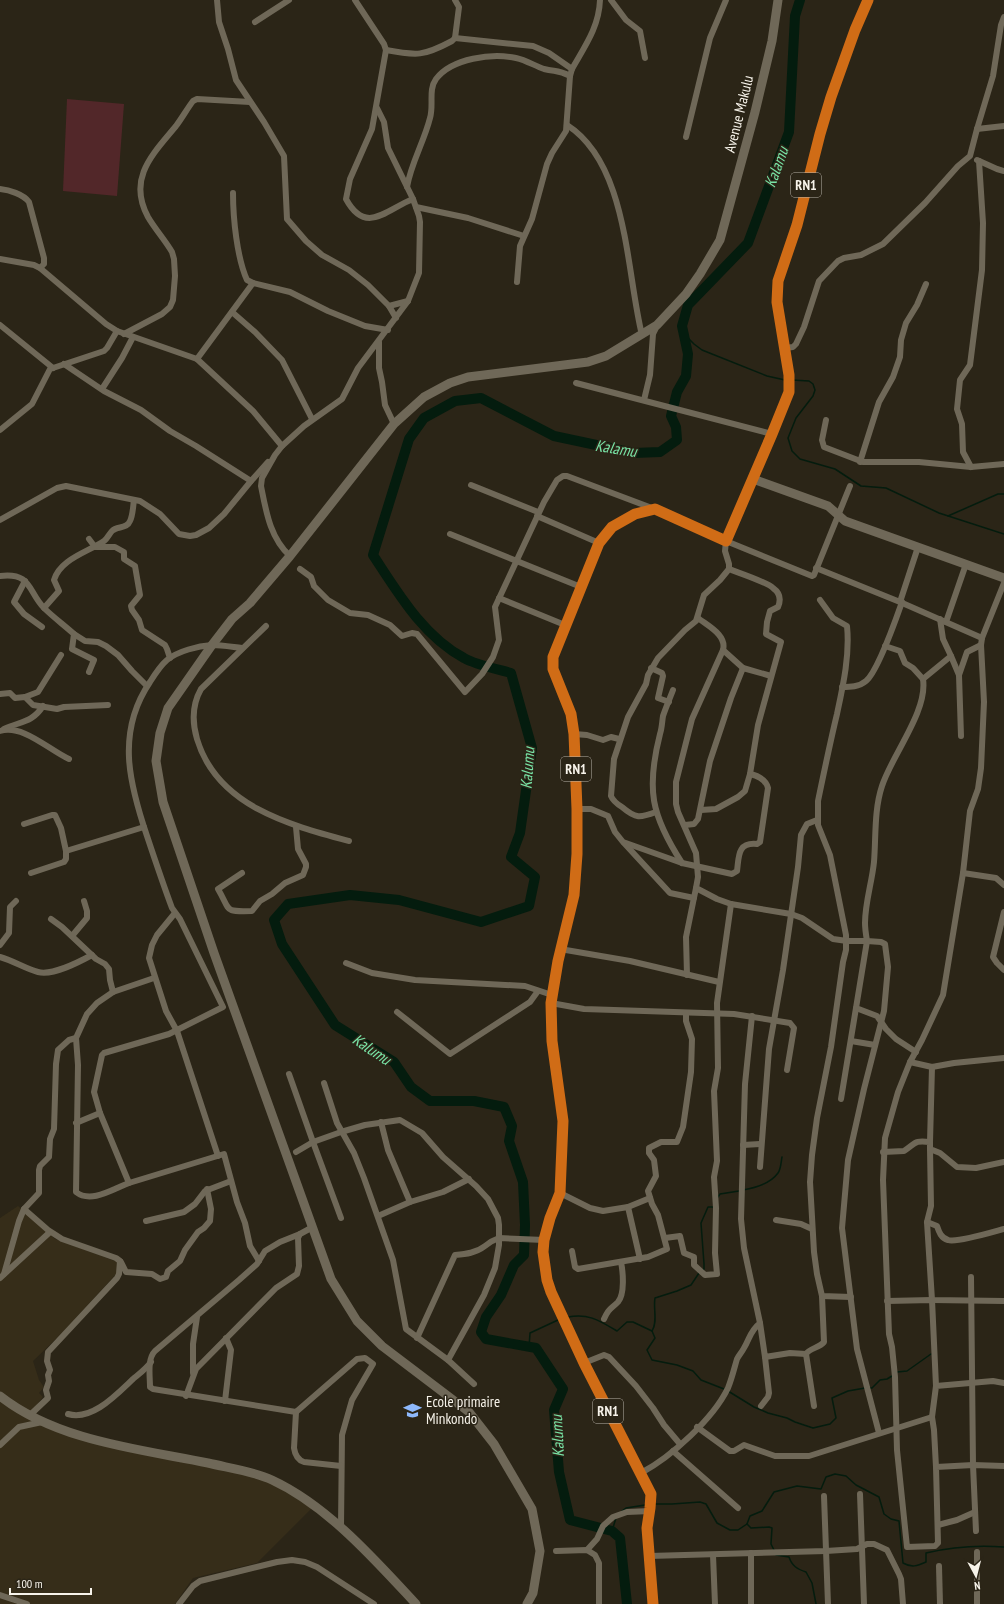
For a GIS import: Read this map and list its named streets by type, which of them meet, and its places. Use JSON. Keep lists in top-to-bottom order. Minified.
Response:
{"streets":{"highway":["RN1"],"main road":["Avenue Makulu"]},"water":["Kalamu","Kalumu"],"places":{"school or university":["Ecole primaire Minkondo"]},"scale_bar":"100 m","north":"bottom"}
